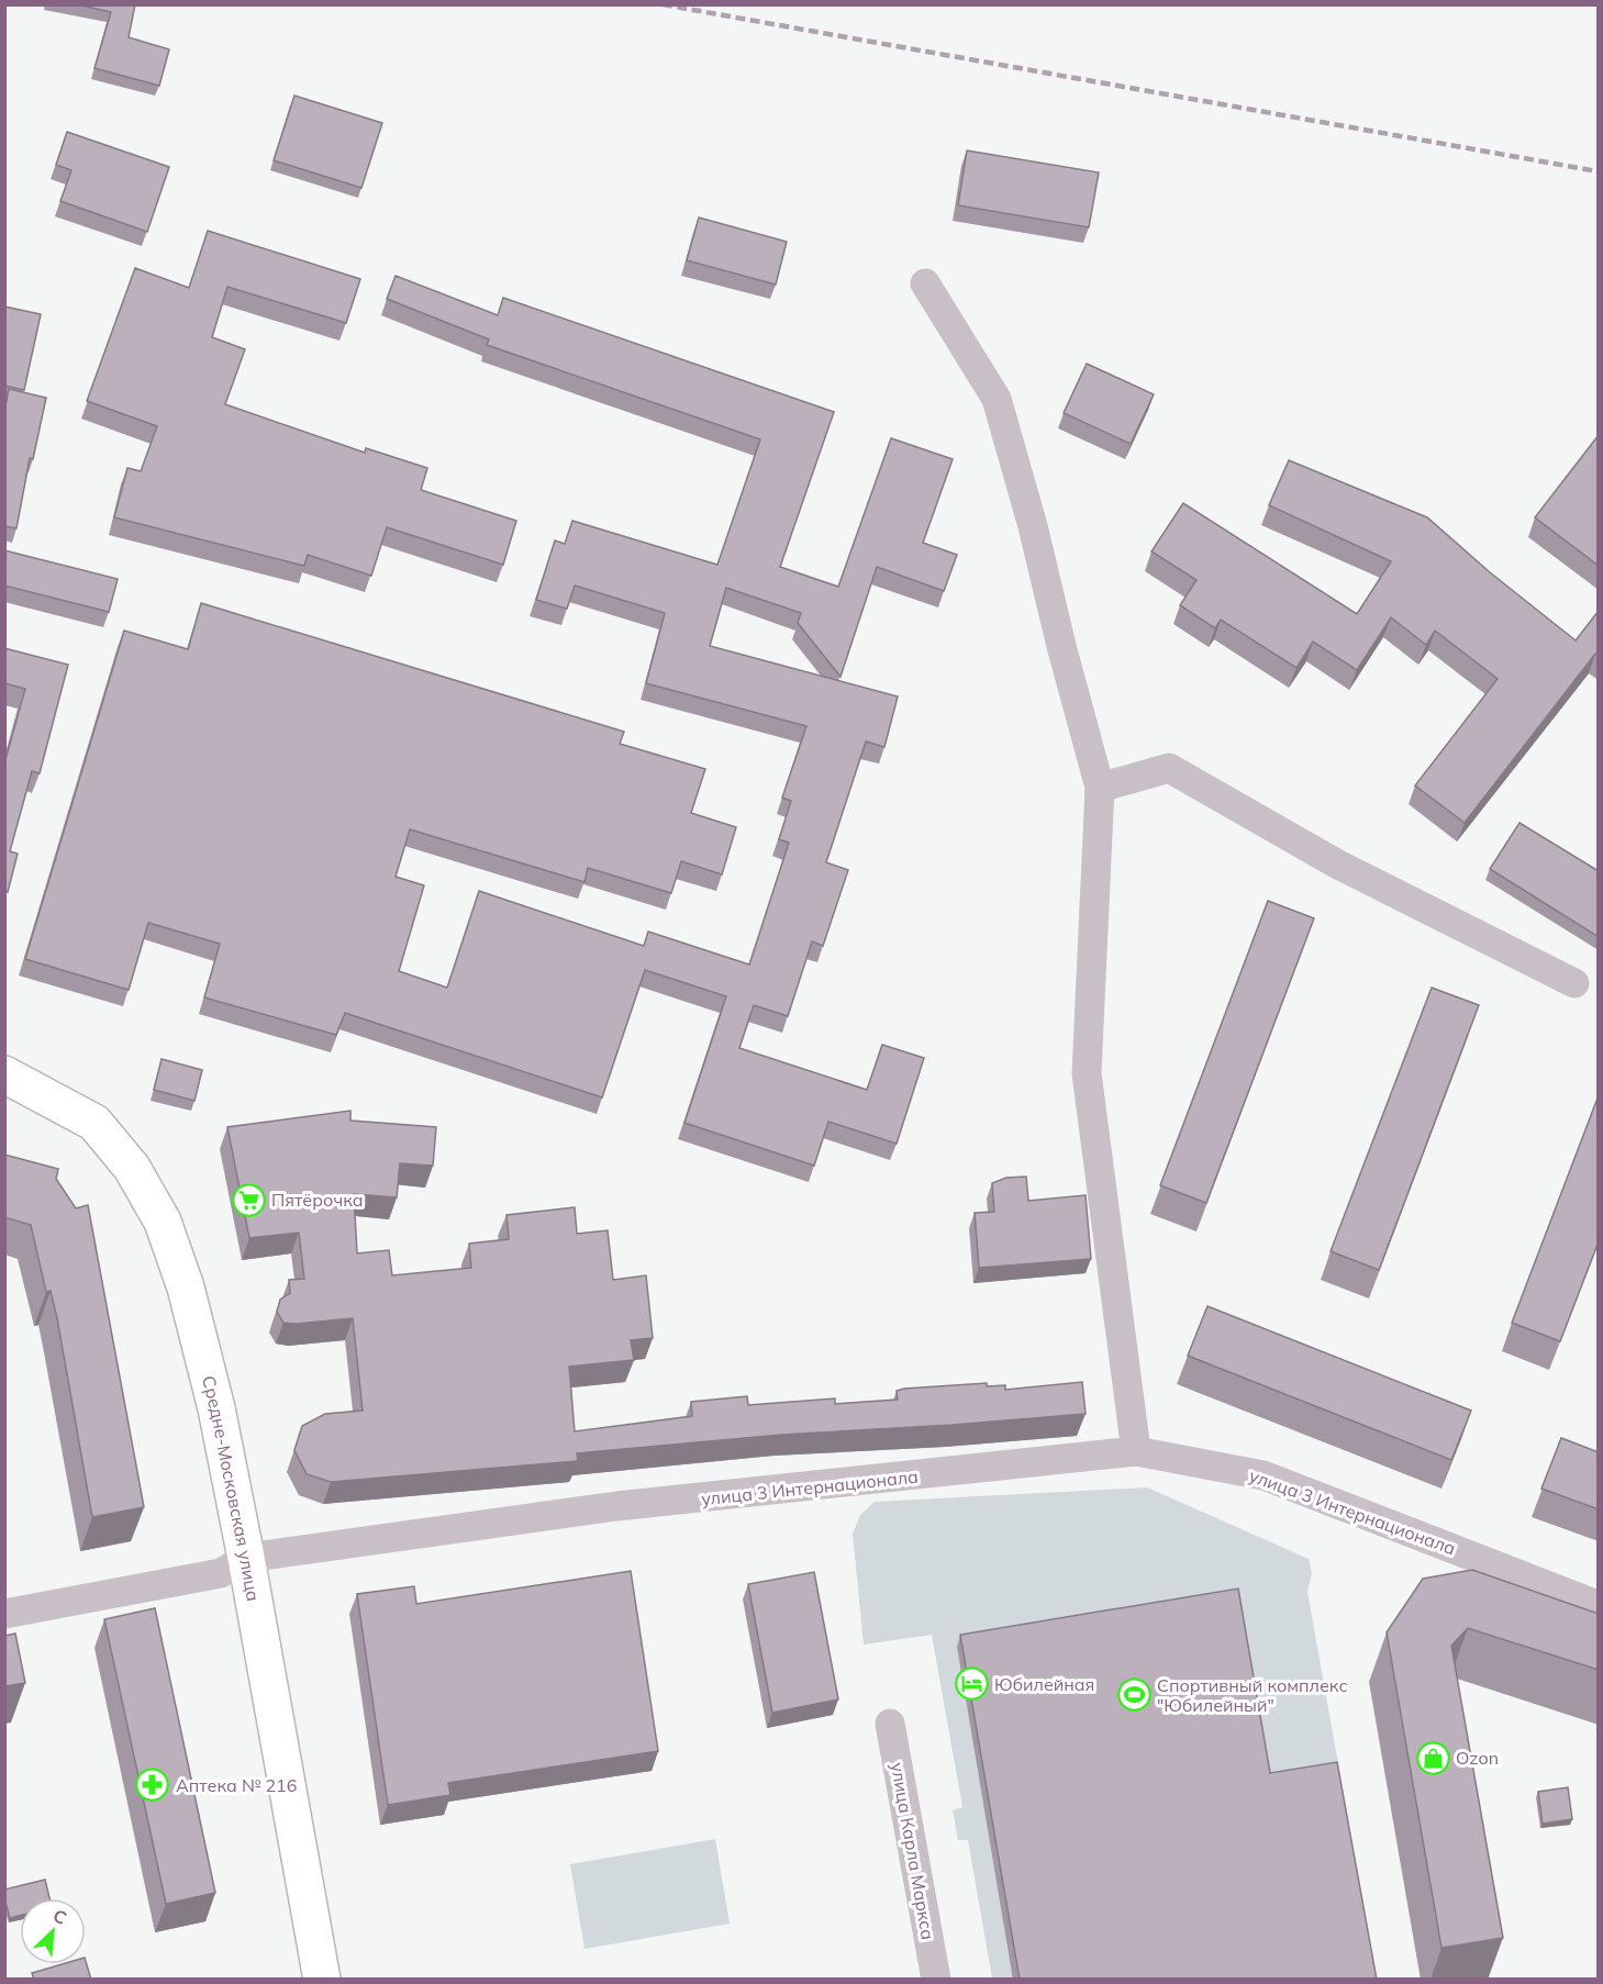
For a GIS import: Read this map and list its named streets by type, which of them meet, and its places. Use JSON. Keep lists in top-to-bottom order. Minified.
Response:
{"streets":{"street":["улица 3 Интернационала","Средне-Московская улица","улица Карла Маркса"]},"crossings":[["улица 3 Интернационала","Средне-Московская улица"]],"places":{"supermarket":["Пятёрочка"],"hotel":["Юбилейная"],"sports":["Спортивный комплекс \"Юбилейный\""],"shop":["Ozon"],"pharmacy":["Аптека № 216"]},"north":"top right"}
